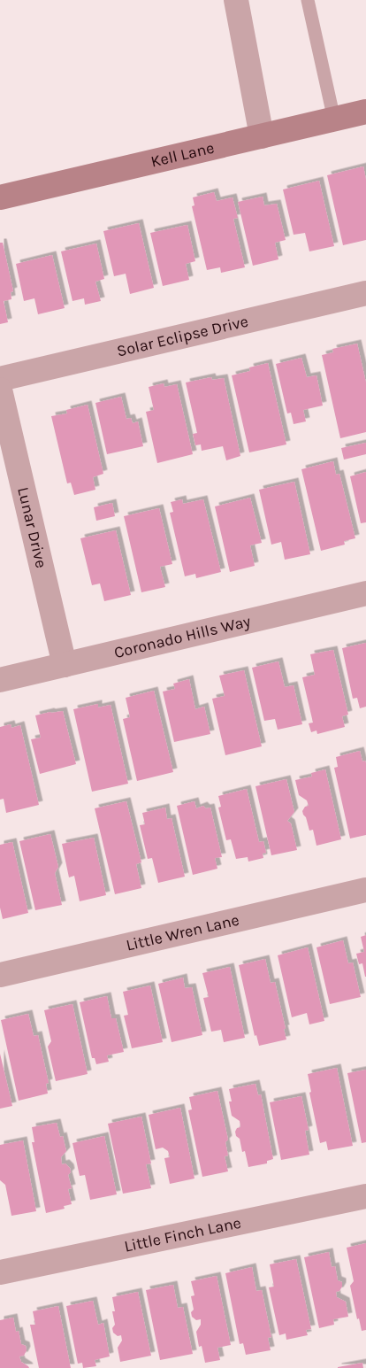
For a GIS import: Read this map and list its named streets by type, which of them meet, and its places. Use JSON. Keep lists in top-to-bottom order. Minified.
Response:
{"streets":{"street":["Kell Lane","Solar Eclipse Drive","Lunar Drive","Coronado Hills Way","Little Wren Lane","Little Finch Lane"]},"crossings":[["Lunar Drive","Coronado Hills Way"]]}
